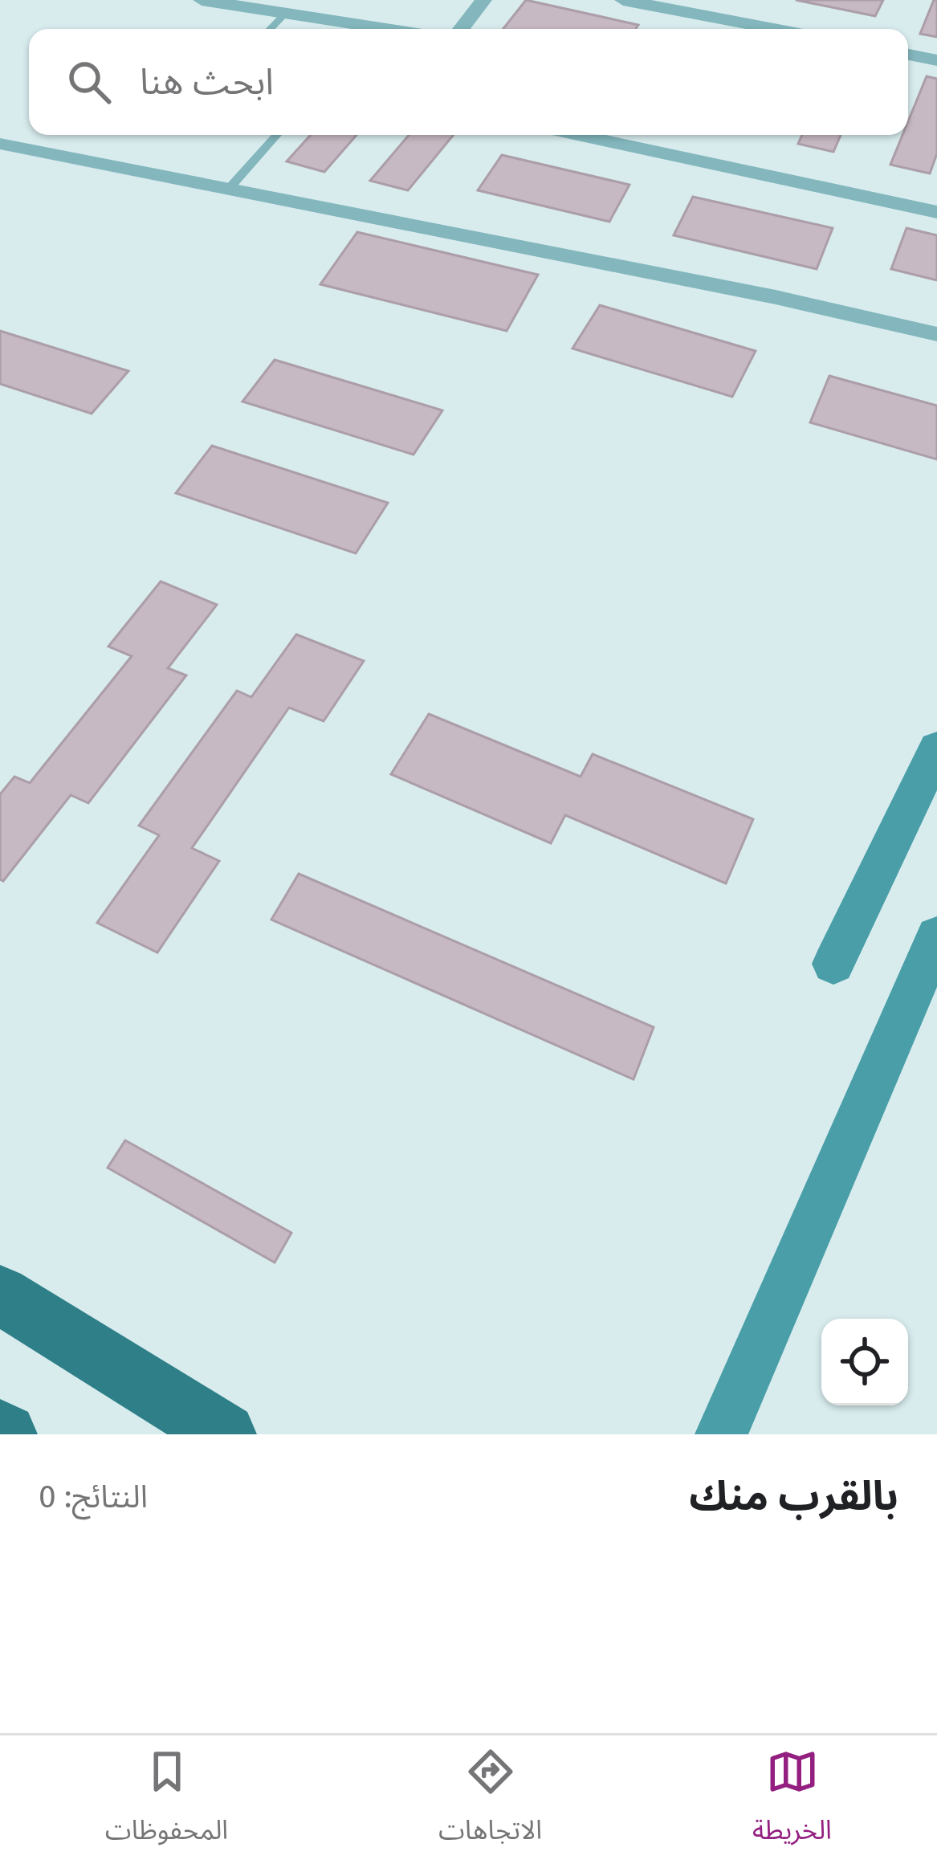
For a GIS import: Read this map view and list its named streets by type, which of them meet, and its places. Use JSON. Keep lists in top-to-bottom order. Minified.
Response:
{"page":{"search":"ابحث هنا","heading":["بالقرب منك","النتائج: 0"],"nav":["الخريطة","الاتجاهات","المحفوظات"]}}
